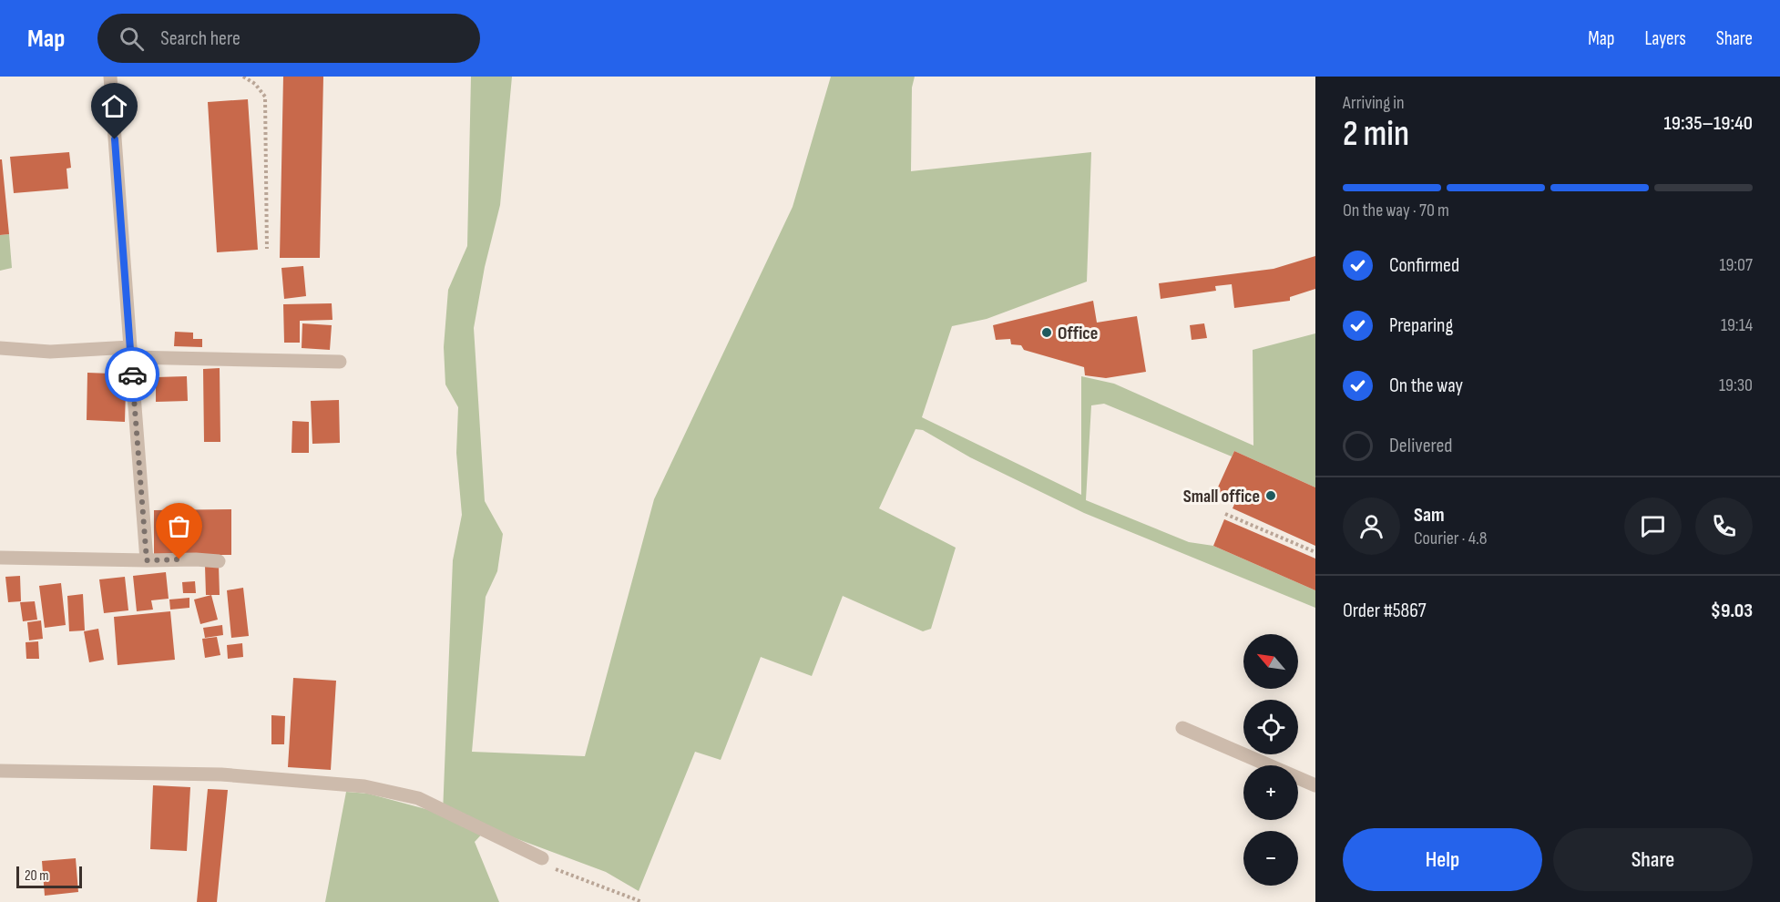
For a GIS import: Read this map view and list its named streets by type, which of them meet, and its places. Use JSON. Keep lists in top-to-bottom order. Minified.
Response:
{"places":["Office","Small office"],"scale_bar":"20 m","north":"top left","page":{"header":"Map","search":"Search here","nav":["Map","Layers","Share"],"heading":["2 min","Arriving in","19:35–19:40"],"panel":["Sam","Courier · 4.8","Order #5867","$9.03"],"bar":"On the way · 70 m","list":[["Confirmed","19:07"],["Preparing","19:14"],["On the way","19:30"],"Delivered"],"map_buttons":["+","−"],"buttons":["Help","Share"],"scale":"20 m"}}
